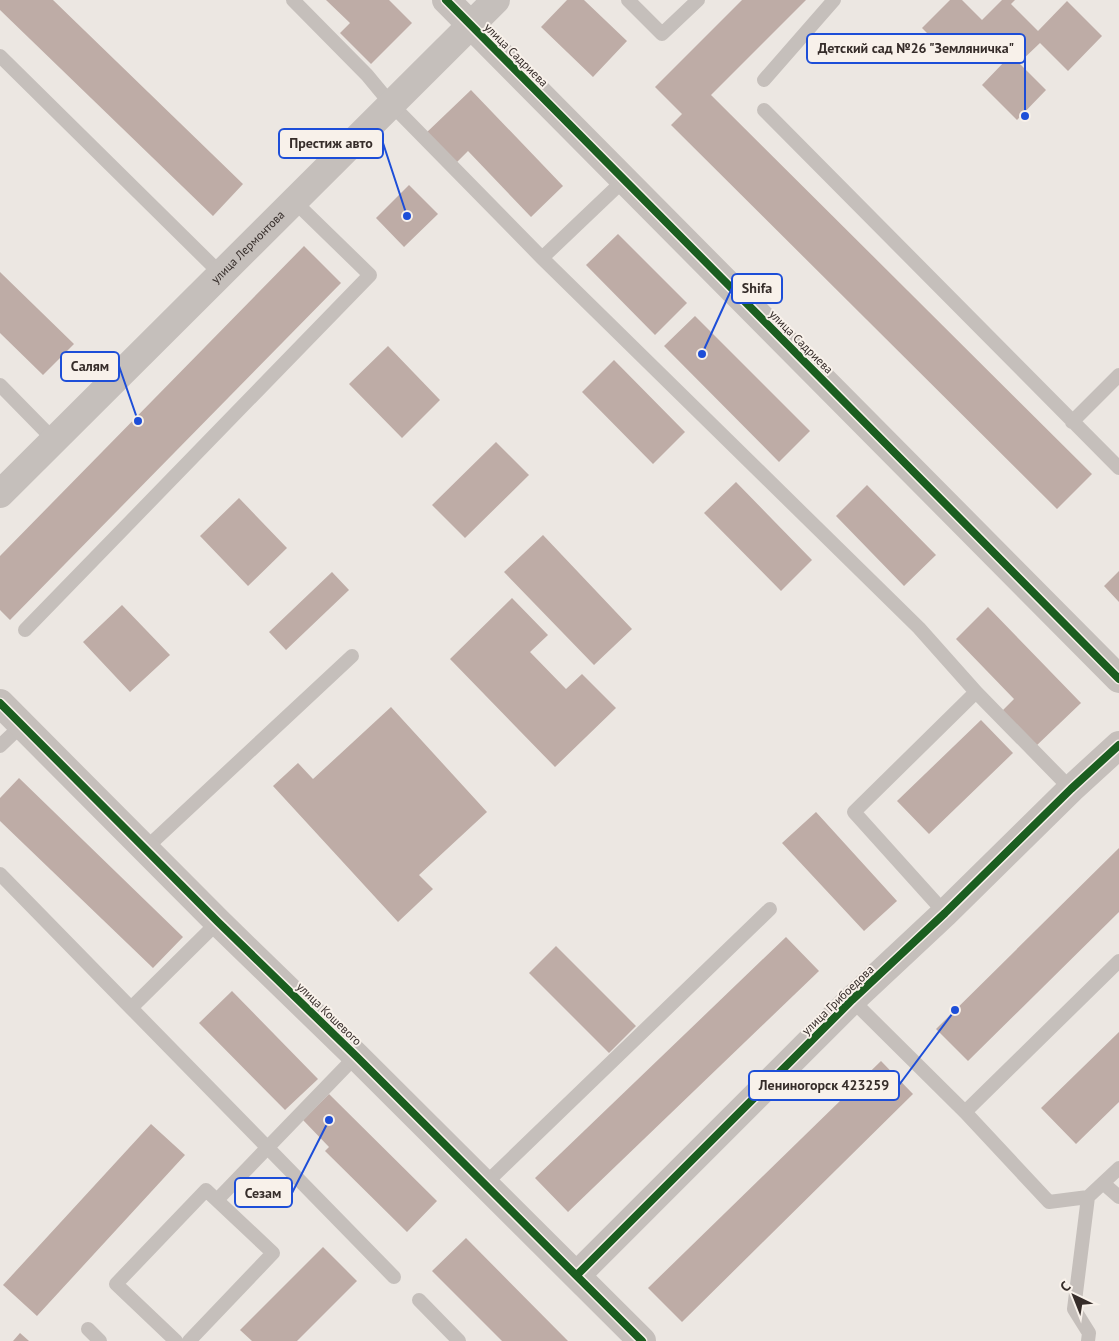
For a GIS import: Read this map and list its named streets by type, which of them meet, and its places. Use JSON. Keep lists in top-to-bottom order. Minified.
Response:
{"streets":{"street":["улица Садриева","улица Лермонтова","улица Грибоедова","улица Кошевого"]},"crossings":[["улица Садриева","улица Лермонтова"],["улица Грибоедова","улица Кошевого"]],"places":["Детский сад №26 \"Земляничка\"","Престиж авто","Shifa","Салям","Лениногорск 423259","Сезам"],"north":"top left"}
